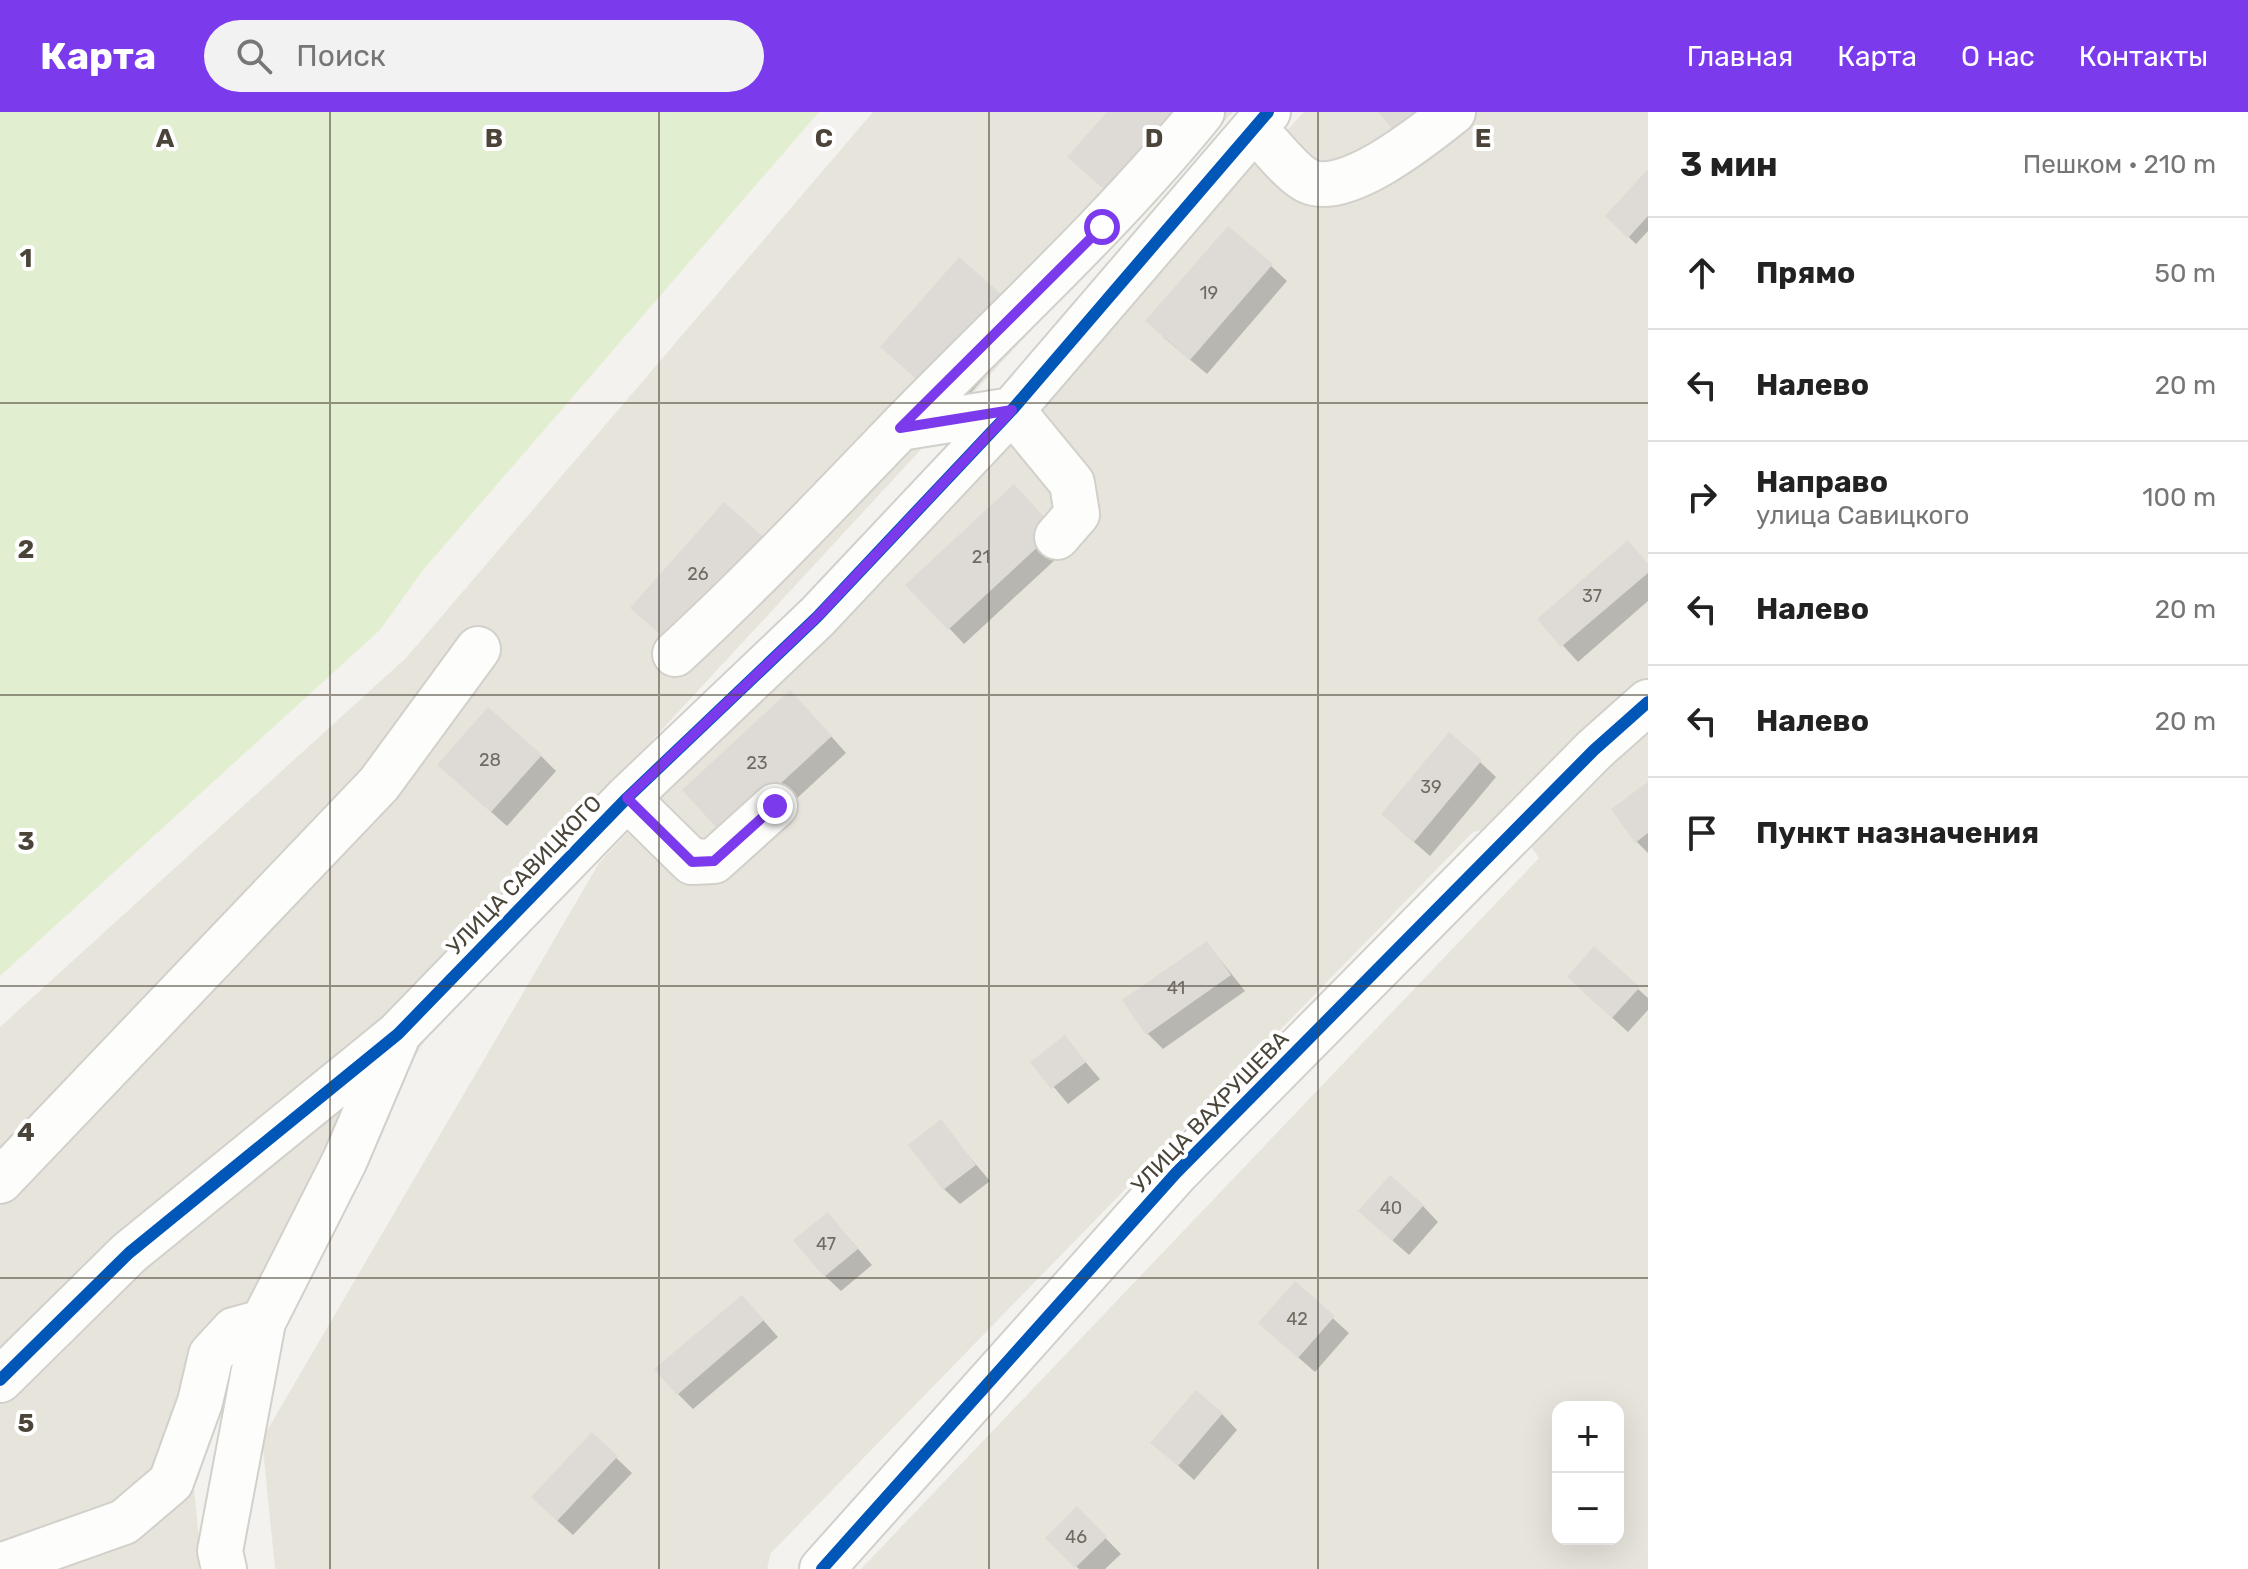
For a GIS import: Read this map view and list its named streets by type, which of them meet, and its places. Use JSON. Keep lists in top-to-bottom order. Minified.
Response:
{"streets":{"street":["УЛИЦА САВИЦКОГО","УЛИЦА ВАХРУШЕВА"]},"house_numbers":["19","21","26","37","28","23","39","41","40","47","42","46"],"page":{"header":"Карта","search":"Поиск","nav":["Главная","Карта","О нас","Контакты"],"heading":["3 мин","Пешком · 210 m"],"list":[["Прямо","50 m"],["Налево","20 m"],["Направо","улица Савицкого","100 m"],["Налево","20 m"],["Налево","20 m"],"Пункт назначения"],"map_buttons":["+","−"]},"grid":{"columns":["A","B","C","D","E"],"rows":["1","2","3","4","5"]}}
